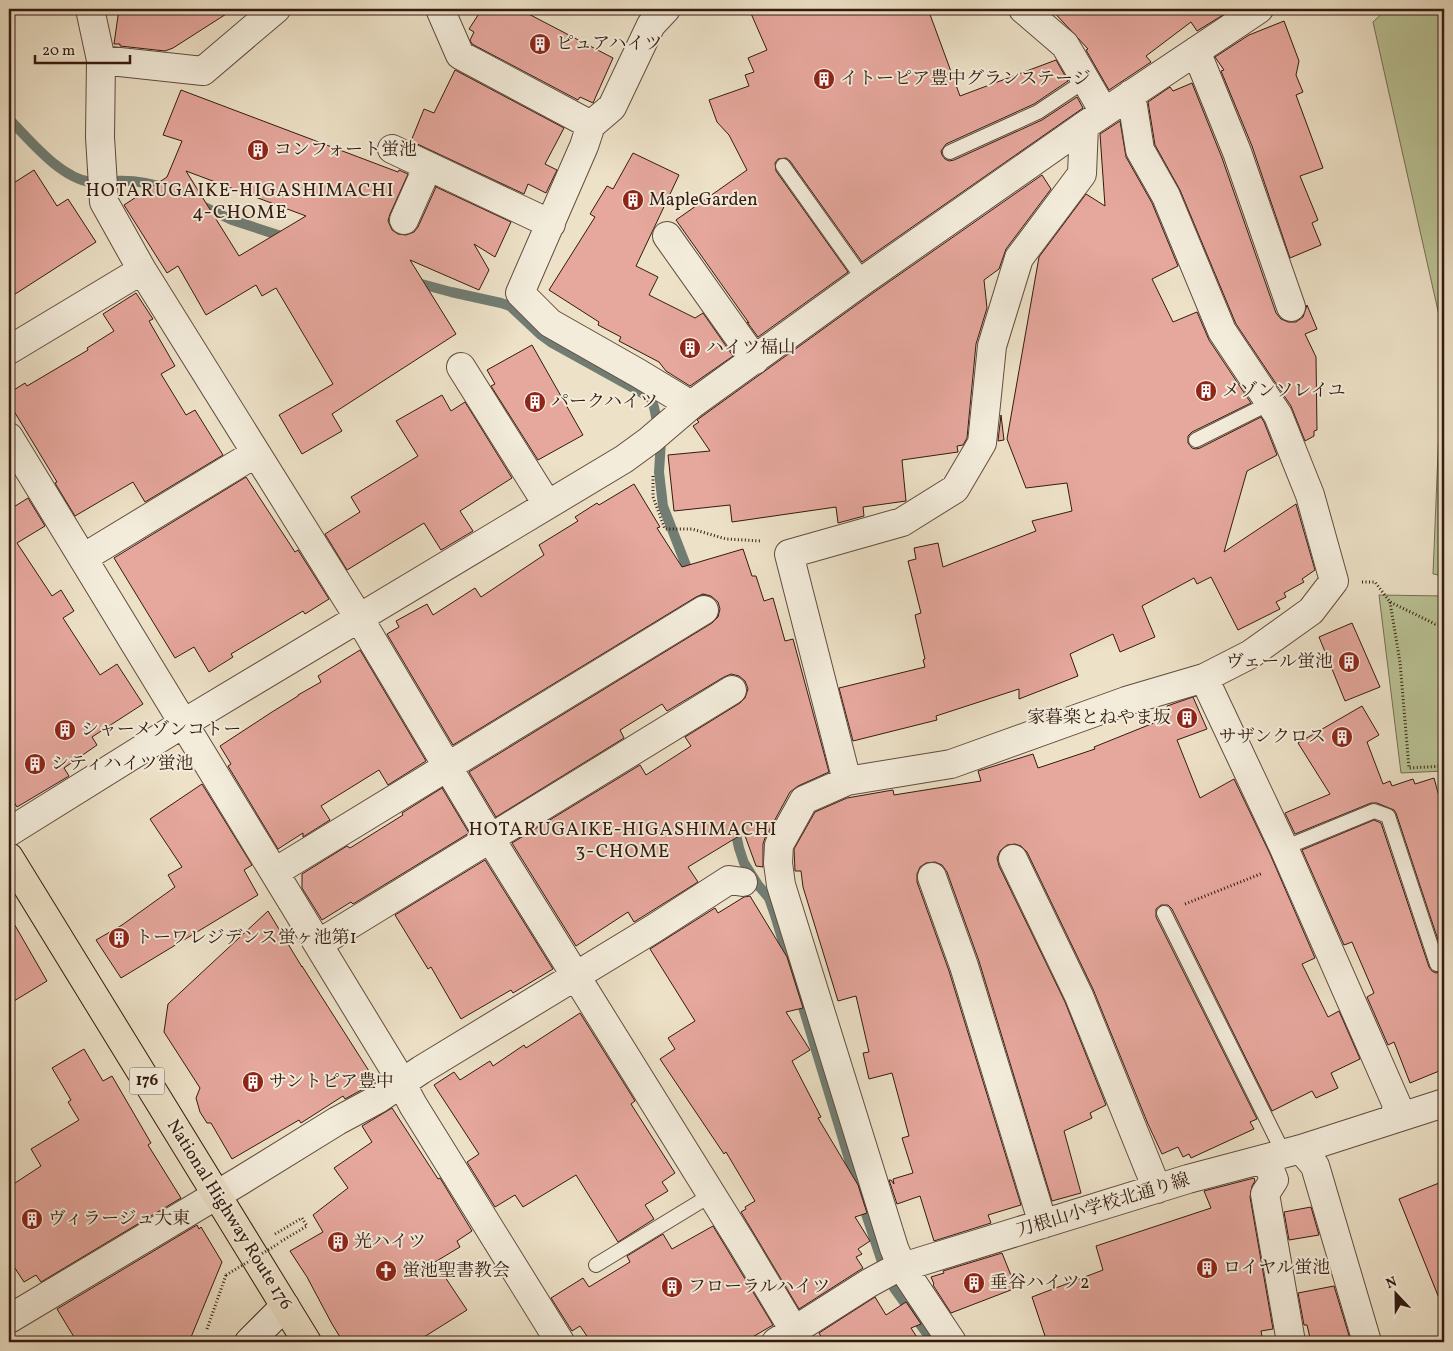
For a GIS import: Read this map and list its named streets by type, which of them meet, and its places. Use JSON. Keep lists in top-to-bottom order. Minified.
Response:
{"streets":{"highway":["176","National Highway Route 176"],"street":["刀根山小学校北通り線"]},"districts":["HOTARUGAIKE-HIGASHIMACHI 4-CHOME","HOTARUGAIKE-HIGASHIMACHI 3-CHOME"],"places":{"building":["ピュアハイツ","イトーピア豊中グランステージ","コンフォート蛍池","MapleGarden","ハイツ福山","メゾンソレイユ","パークハイツ","ヴェール蛍池","家暮楽とねやま坂","シャーメゾンコトー","サザンクロス","シティハイツ蛍池","トーワレジデンス蛍ヶ池第1","サントピア豊中","ヴィラージュ大東","光ハイツ","ロイヤル蛍池","垂谷ハイツ2","フローラルハイツ"],"church":["蛍池聖書教会"]},"scale_bar":"20 m","north":"top"}
